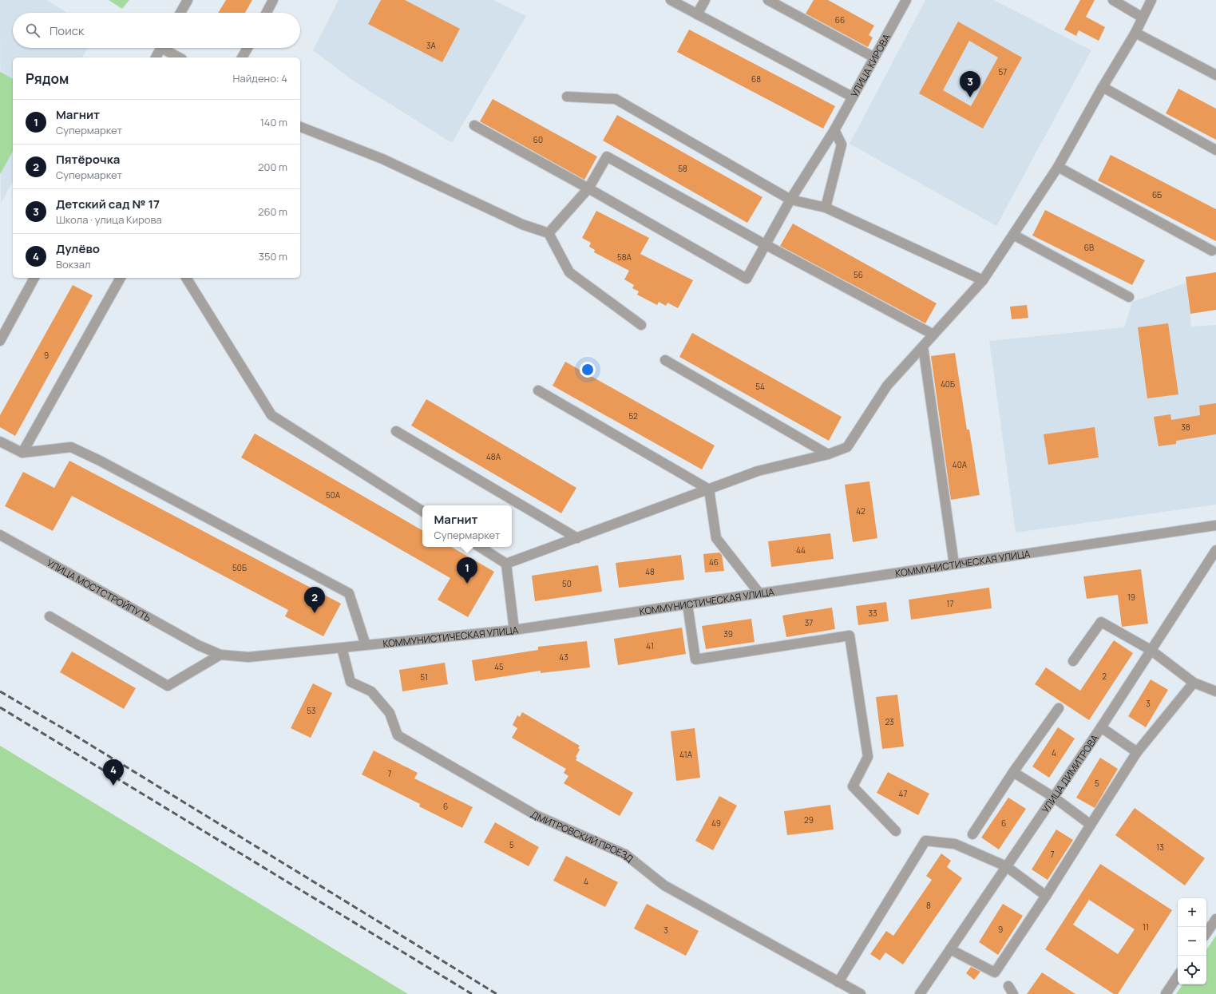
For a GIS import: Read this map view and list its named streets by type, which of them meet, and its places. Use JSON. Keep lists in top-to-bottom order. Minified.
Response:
{"streets":{"street":["УЛИЦА КИРОВА","КОММУНИСТИЧЕСКАЯ УЛИЦА","УЛИЦА МОСТСТРОЙПУТЬ","УЛИЦА ДИМИТРОВА","ДМИТРОВСКИЙ ПРОЕЗД"]},"crossings":[["КОММУНИСТИЧЕСКАЯ УЛИЦА","УЛИЦА МОСТСТРОЙПУТЬ"],["КОММУНИСТИЧЕСКАЯ УЛИЦА","ДМИТРОВСКИЙ ПРОЕЗД"]],"house_numbers":["66","3А","57","68","60","58","6Б","6В","58А","56","9","40Б","54","52","38","48А","40А","50А","42","44","46","50Б","48","50","19","17","33","37","39","41","43","45","2","51","3","53","23","4","41А","7","5","47","6","29","49","6","5","13","7","4","8","11","9","3"],"page":{"search":"Поиск","heading":["Рядом","Найдено: 4"],"pins":["3","1","2","4"],"list":[{"mark":"1","name":"Магнит","note":"Супермаркет","value":"140 m"},{"mark":"2","name":"Пятёрочка","note":"Супермаркет","value":"200 m"},{"mark":"3","name":"Детский сад № 17","note":"Школа · улица Кирова","value":"260 m"},{"mark":"4","name":"Дулёво","note":"Вокзал","value":"350 m"}],"popup":["Магнит","Супермаркет"],"map_buttons":["+","−"]}}
